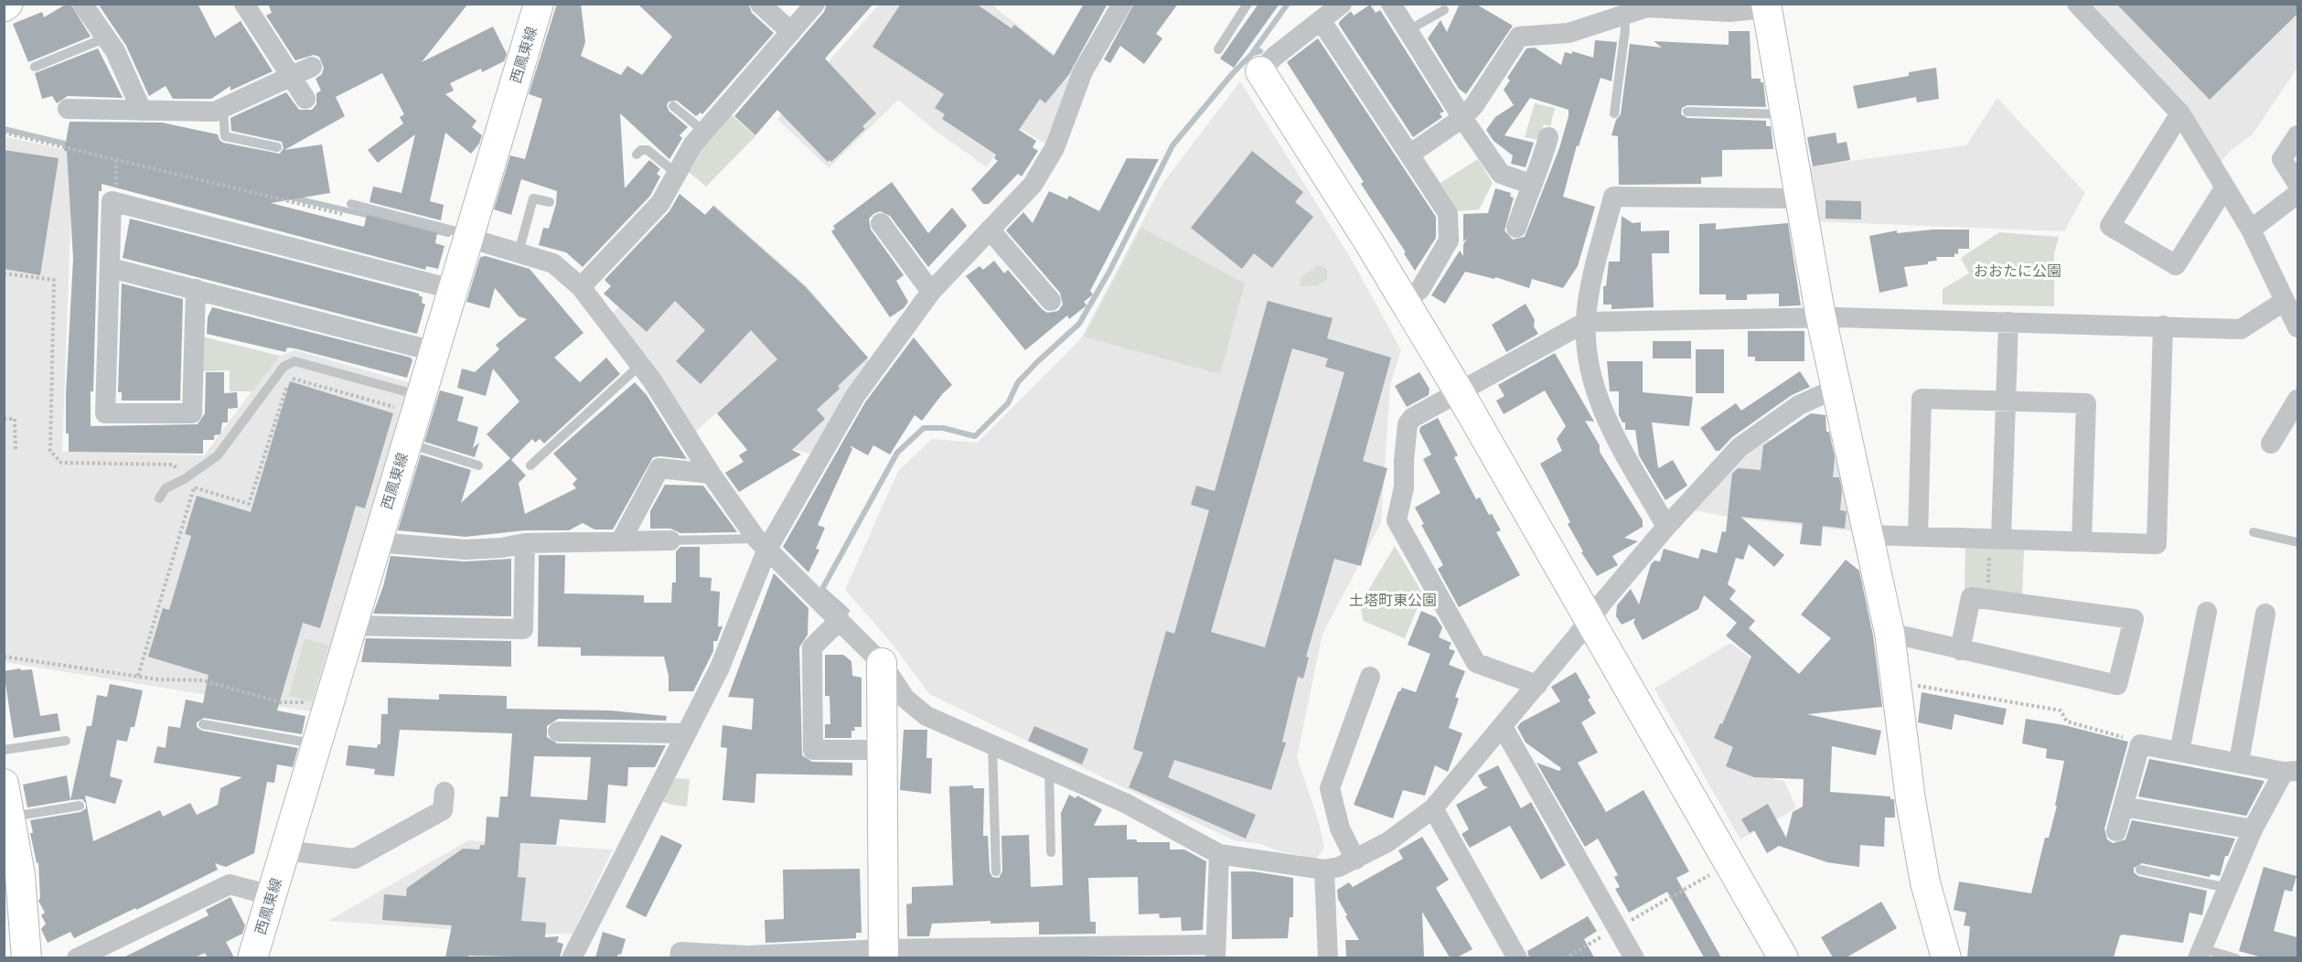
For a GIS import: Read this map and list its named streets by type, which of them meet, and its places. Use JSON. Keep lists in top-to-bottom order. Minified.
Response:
{"streets":{"street":["西鳳東線"]},"parks":["おおたに公園","土塔町東公園"]}
